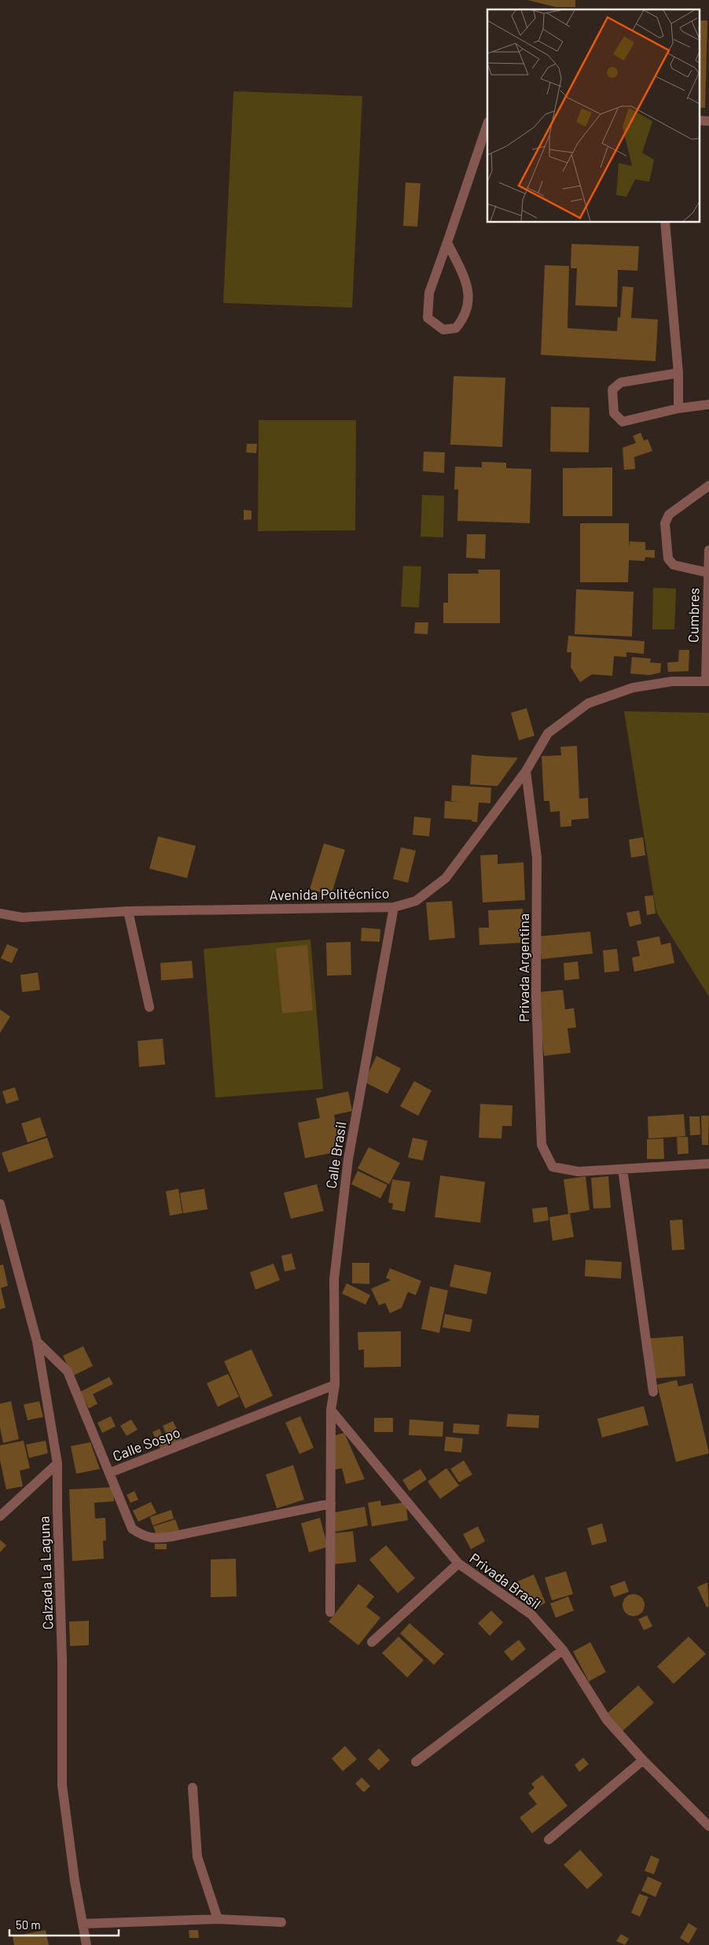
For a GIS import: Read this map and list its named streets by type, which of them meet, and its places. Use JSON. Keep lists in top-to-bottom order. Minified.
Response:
{"streets":{"street":["Cumbres","Avenida Politécnico","Privada Argentina","Calle Brasil","Calle Sospo","Calzada La Laguna","Privada Brasil"]},"crossings":[["Cumbres","Avenida Politécnico"],["Avenida Politécnico","Privada Argentina"],["Avenida Politécnico","Calle Brasil"],["Calle Brasil","Calle Sospo"],["Calle Brasil","Privada Brasil"],["Calle Sospo","Calzada La Laguna"]],"scale_bar":"50 m"}
